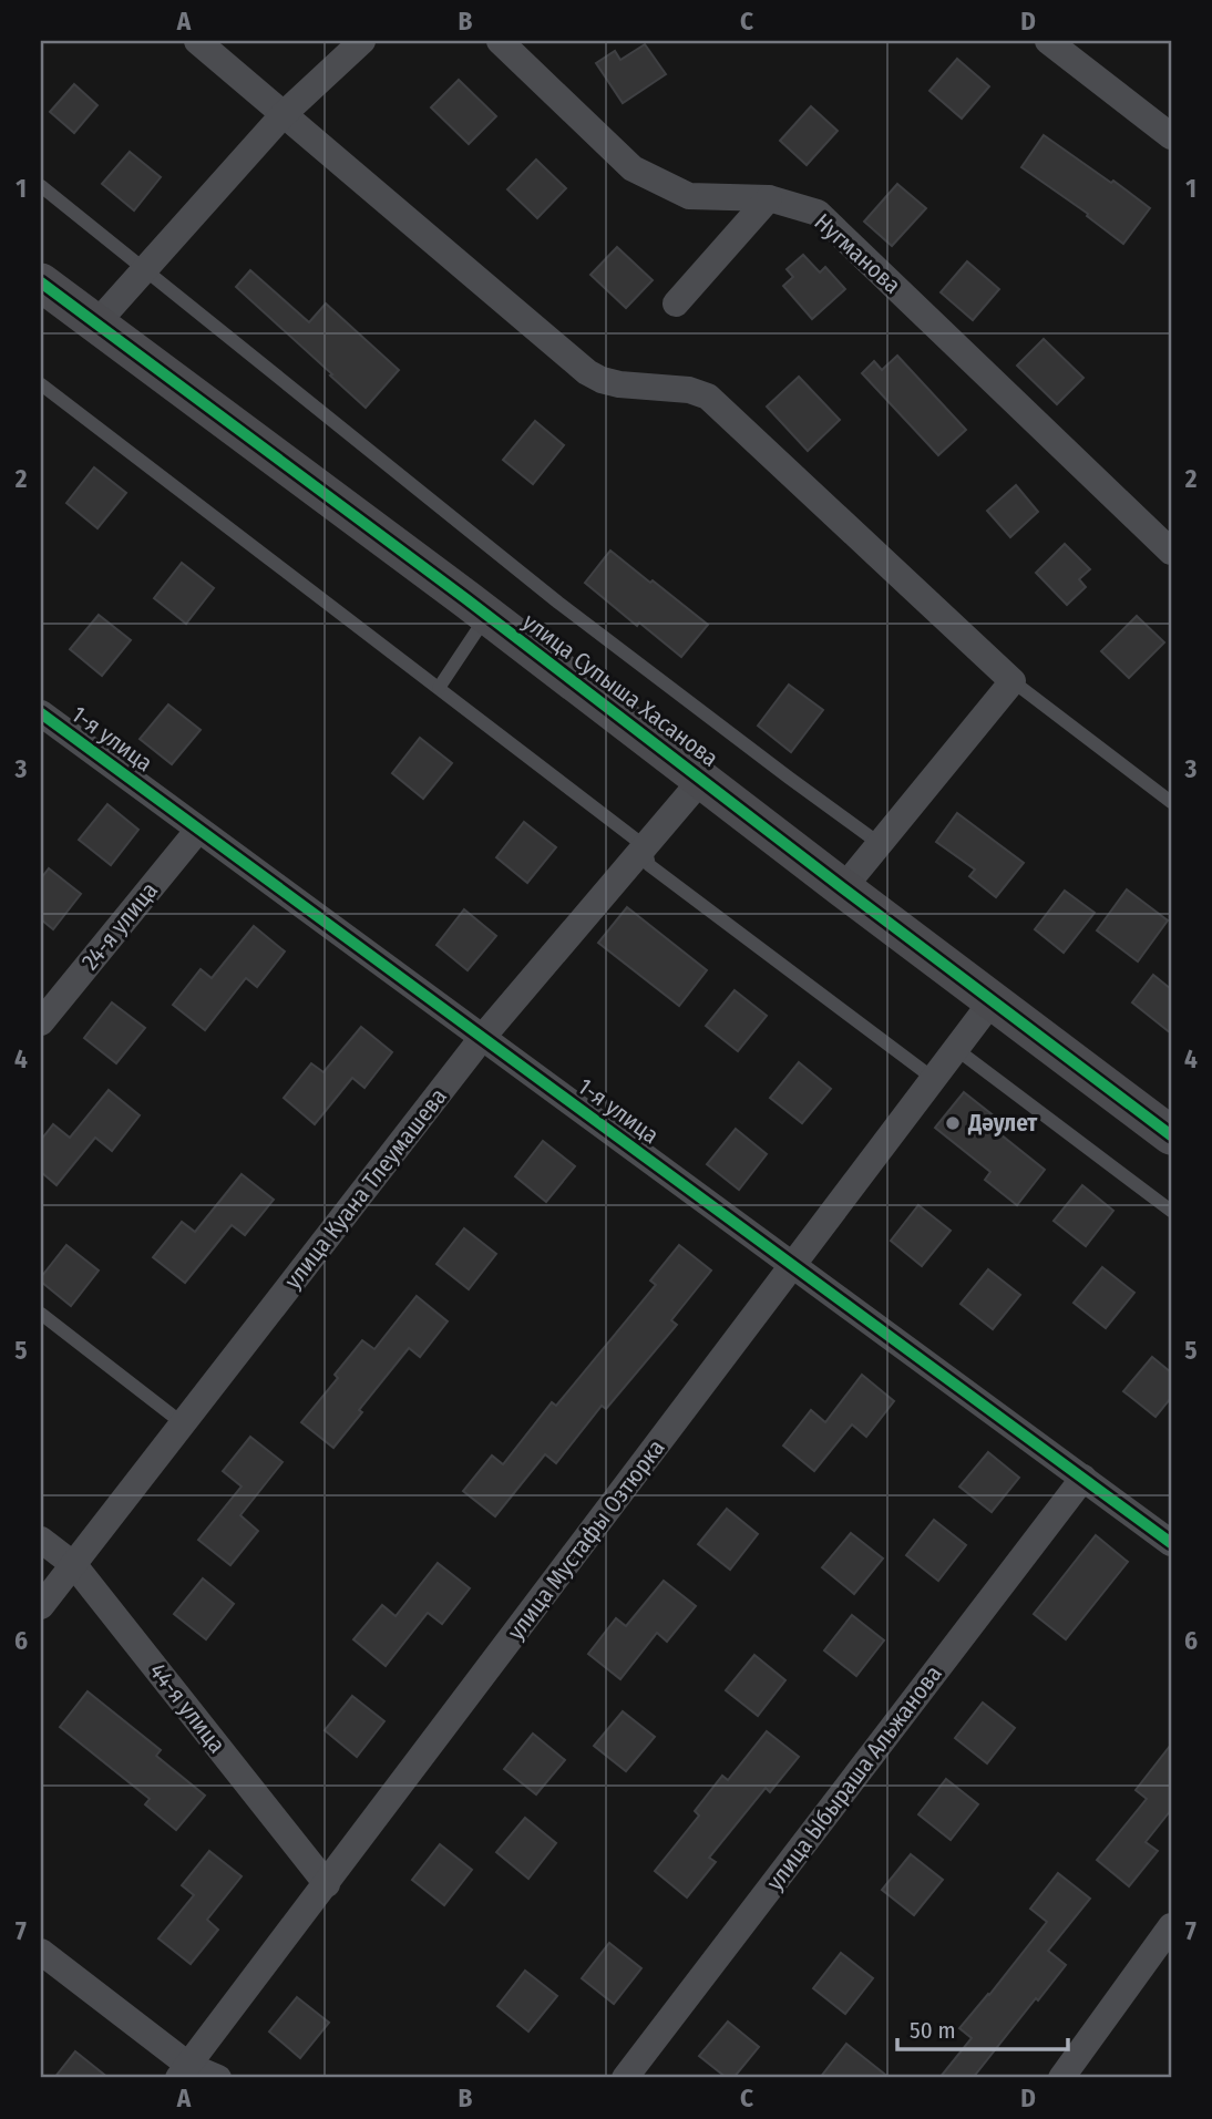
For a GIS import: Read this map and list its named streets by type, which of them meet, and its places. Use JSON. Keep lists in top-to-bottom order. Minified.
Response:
{"streets":{"street":["Нугманова","улица Супыша Хасанова","1-я улица","24-я улица","улица Куана Тлеумашева","улица Мустафы Озтюрка","44-я улица","улица Ыбыраша Альжанова"]},"crossings":[["улица Супыша Хасанова","улица Куана Тлеумашева"],["улица Супыша Хасанова","улица Мустафы Озтюрка"],["1-я улица","24-я улица"],["1-я улица","улица Куана Тлеумашева"],["1-я улица","улица Мустафы Озтюрка"],["1-я улица","улица Ыбыраша Альжанова"],["улица Куана Тлеумашева","44-я улица"],["улица Мустафы Озтюрка","44-я улица"]],"places":["Дәулет"],"scale_bar":"50 m","grid":{"columns":["A","B","C","D"],"rows":["1","2","3","4","5","6","7"]}}
